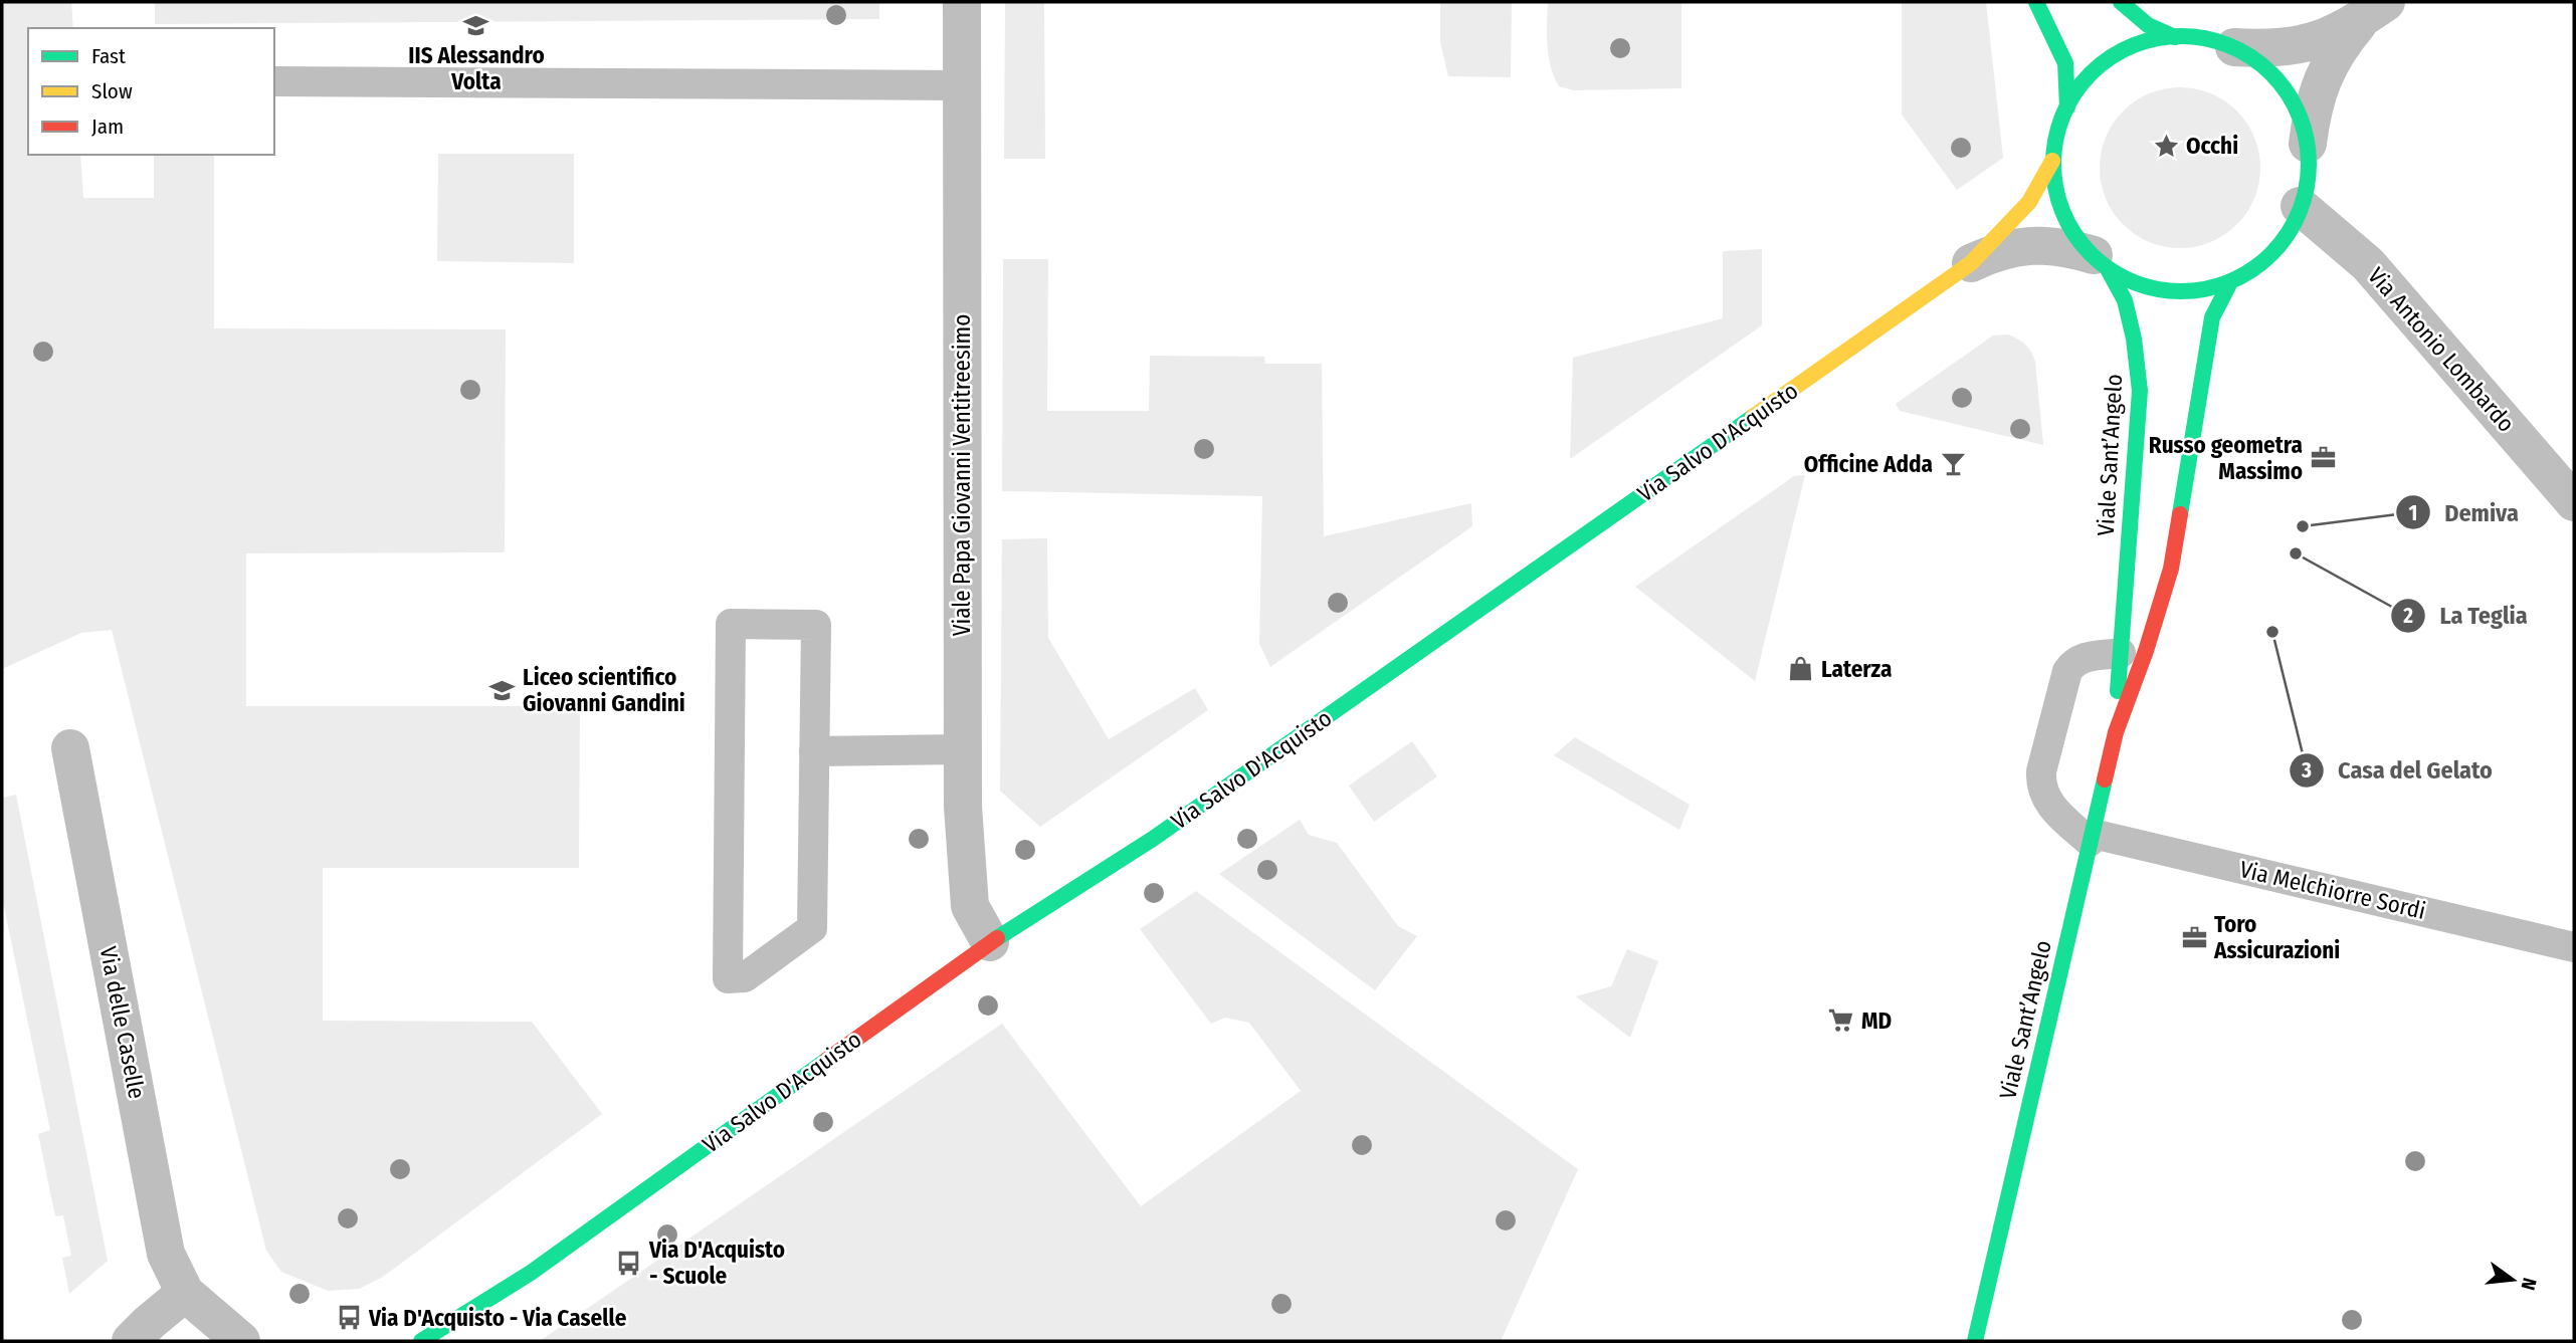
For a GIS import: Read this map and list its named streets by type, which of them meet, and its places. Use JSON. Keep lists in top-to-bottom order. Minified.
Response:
{"streets":{"street":["Via Antonio Lombardo","Via Salvo D'Acquisto","Viale Sant’Angelo","Viale Papa Giovanni Ventitreesimo","Via delle Caselle"],"lane":["Via Melchiorre Sordi"]},"crossings":[["Via Salvo D'Acquisto","Viale Sant’Angelo"],["Via Salvo D'Acquisto","Viale Papa Giovanni Ventitreesimo"],["Viale Sant’Angelo","Via Melchiorre Sordi"]],"places":{"school or university":["IIS Alessandro Volta","Liceo scientifico Giovanni Gandini"],"place":["Occhi"],"office":["Russo geometra Massimo","Toro Assicurazioni"],"bar":["Officine Adda"],"other":["Demiva","La Teglia","Casa del Gelato"],"shop":["Laterza"],"supermarket":["MD"],"bus stop":["Via D'Acquisto - Scuole","Via D'Acquisto - Via Caselle"]},"legend":["Fast","Slow","Jam"],"north":"right"}
